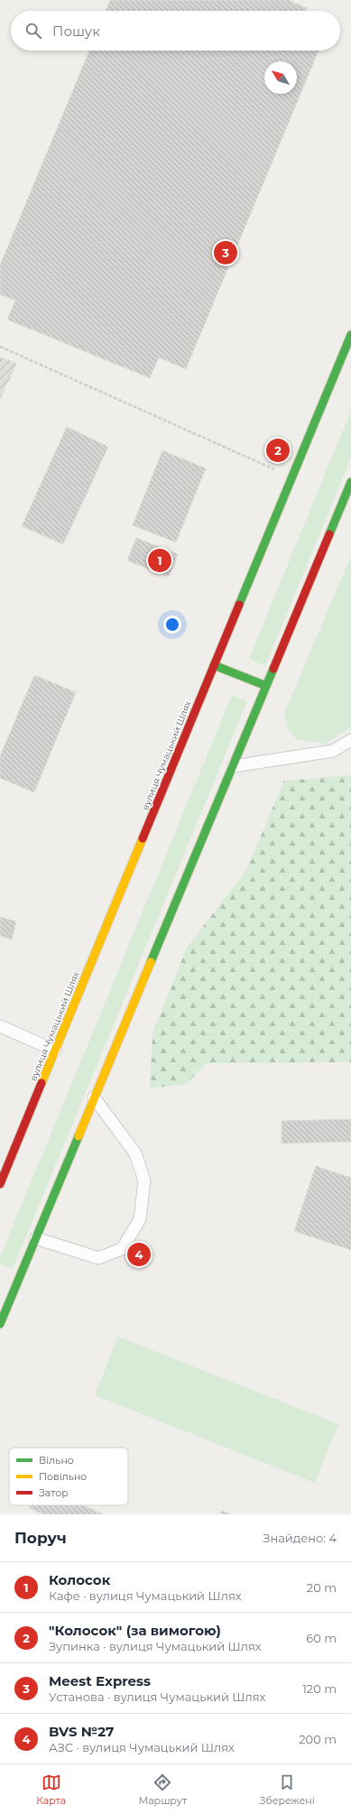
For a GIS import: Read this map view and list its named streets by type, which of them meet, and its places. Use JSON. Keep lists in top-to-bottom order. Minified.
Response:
{"streets":{"main road":["вулиця Чумацький Шлях"]},"legend":["Вільно","Повільно","Затор"],"north":"top left","page":{"search":"Пошук","pins":["3","2","1","4"],"heading":["Поруч","Знайдено: 4"],"list":[{"mark":"1","name":"Колосок","note":"Кафе · вулиця Чумацький Шлях","value":"20 m"},{"mark":"2","name":"\"Колосок\" (за вимогою)","note":"Зупинка · вулиця Чумацький Шлях","value":"60 m"},{"mark":"3","name":"Meest Express","note":"Установа · вулиця Чумацький Шлях","value":"120 m"},{"mark":"4","name":"BVS №27","note":"АЗС · вулиця Чумацький Шлях","value":"200 m"}],"nav":["Карта","Маршрут","Збережені"]}}
